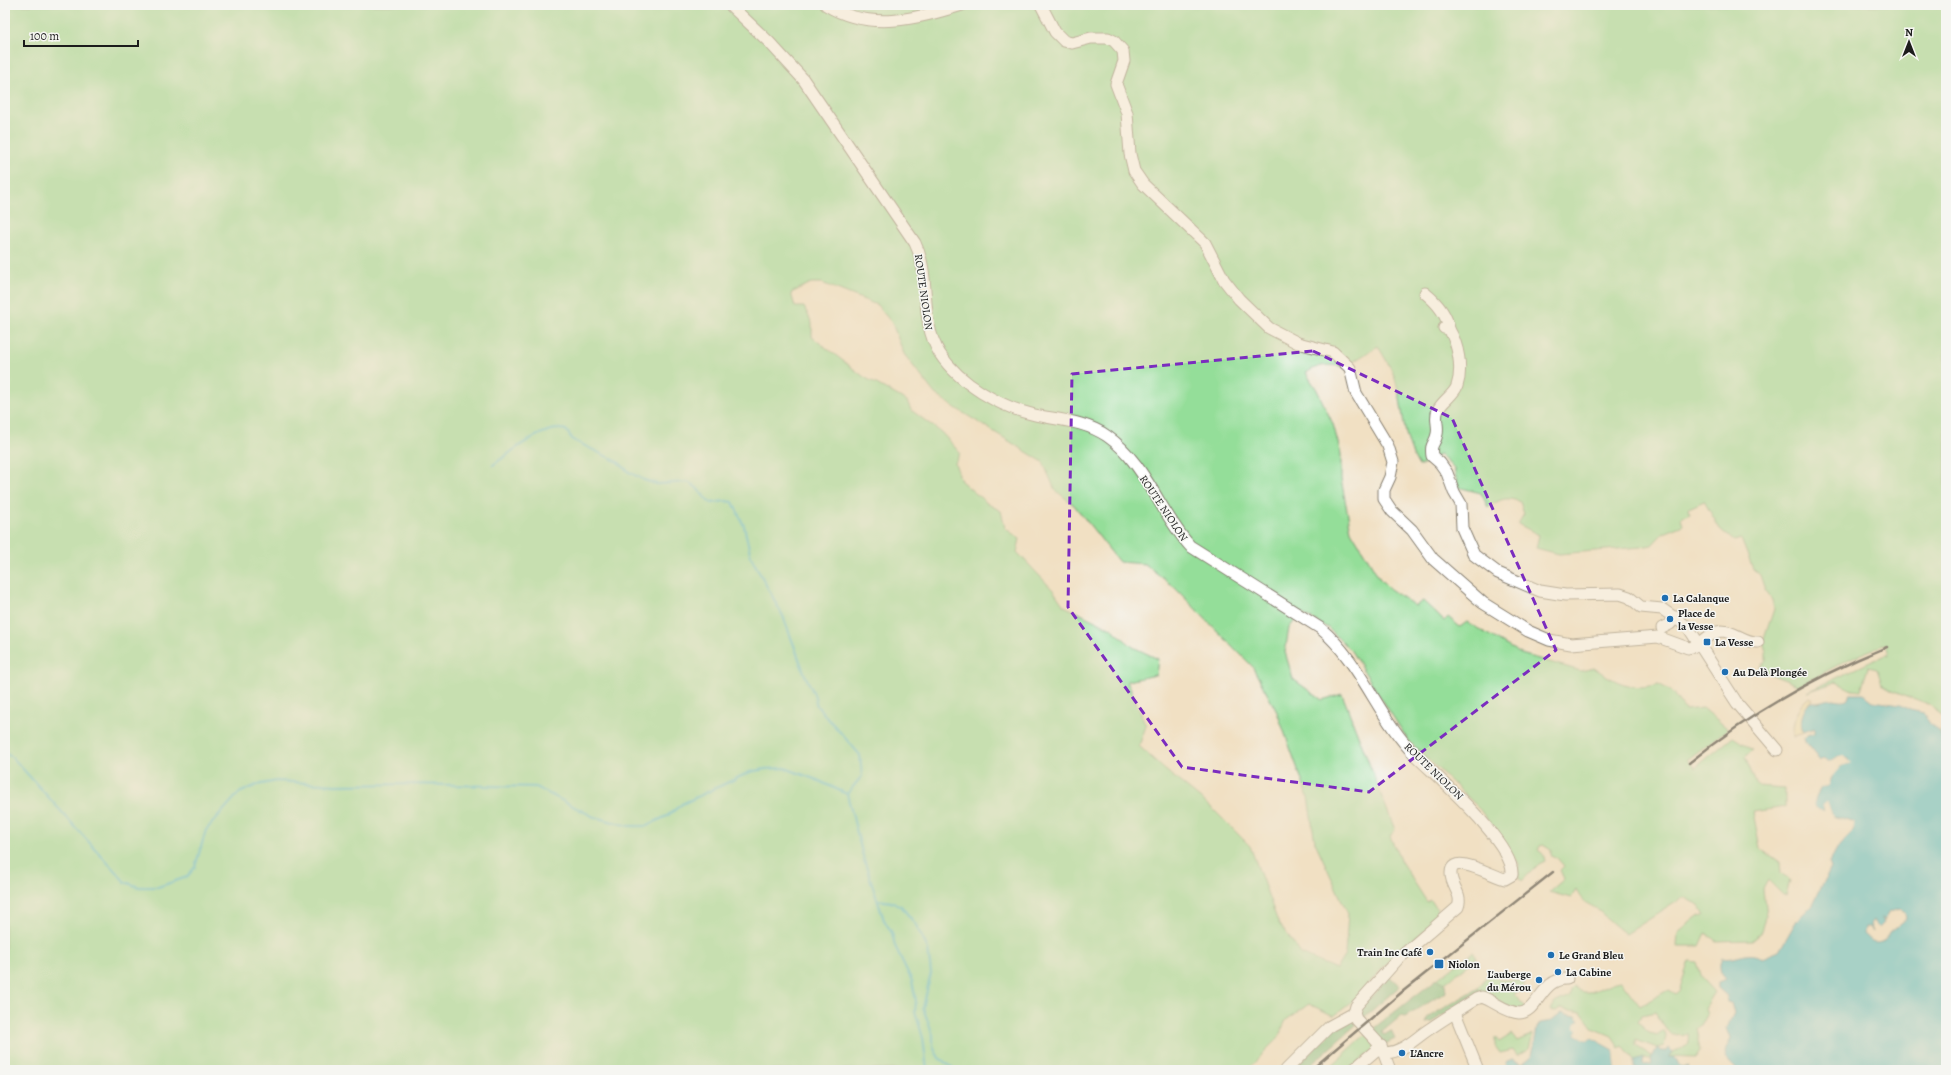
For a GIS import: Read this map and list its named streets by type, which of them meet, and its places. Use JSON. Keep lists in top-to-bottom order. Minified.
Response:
{"streets":{"street":["ROUTE NIOLON"]},"places":{"other":["La Calanque","Place de la Vesse","Au Delà Plongée","Train Inc Café","Le Grand Bleu","La Cabine","L'auberge du Mérou","L’Ancre"],"transit":["La Vesse","Niolon"]},"scale_bar":"100 m","north":"top"}
